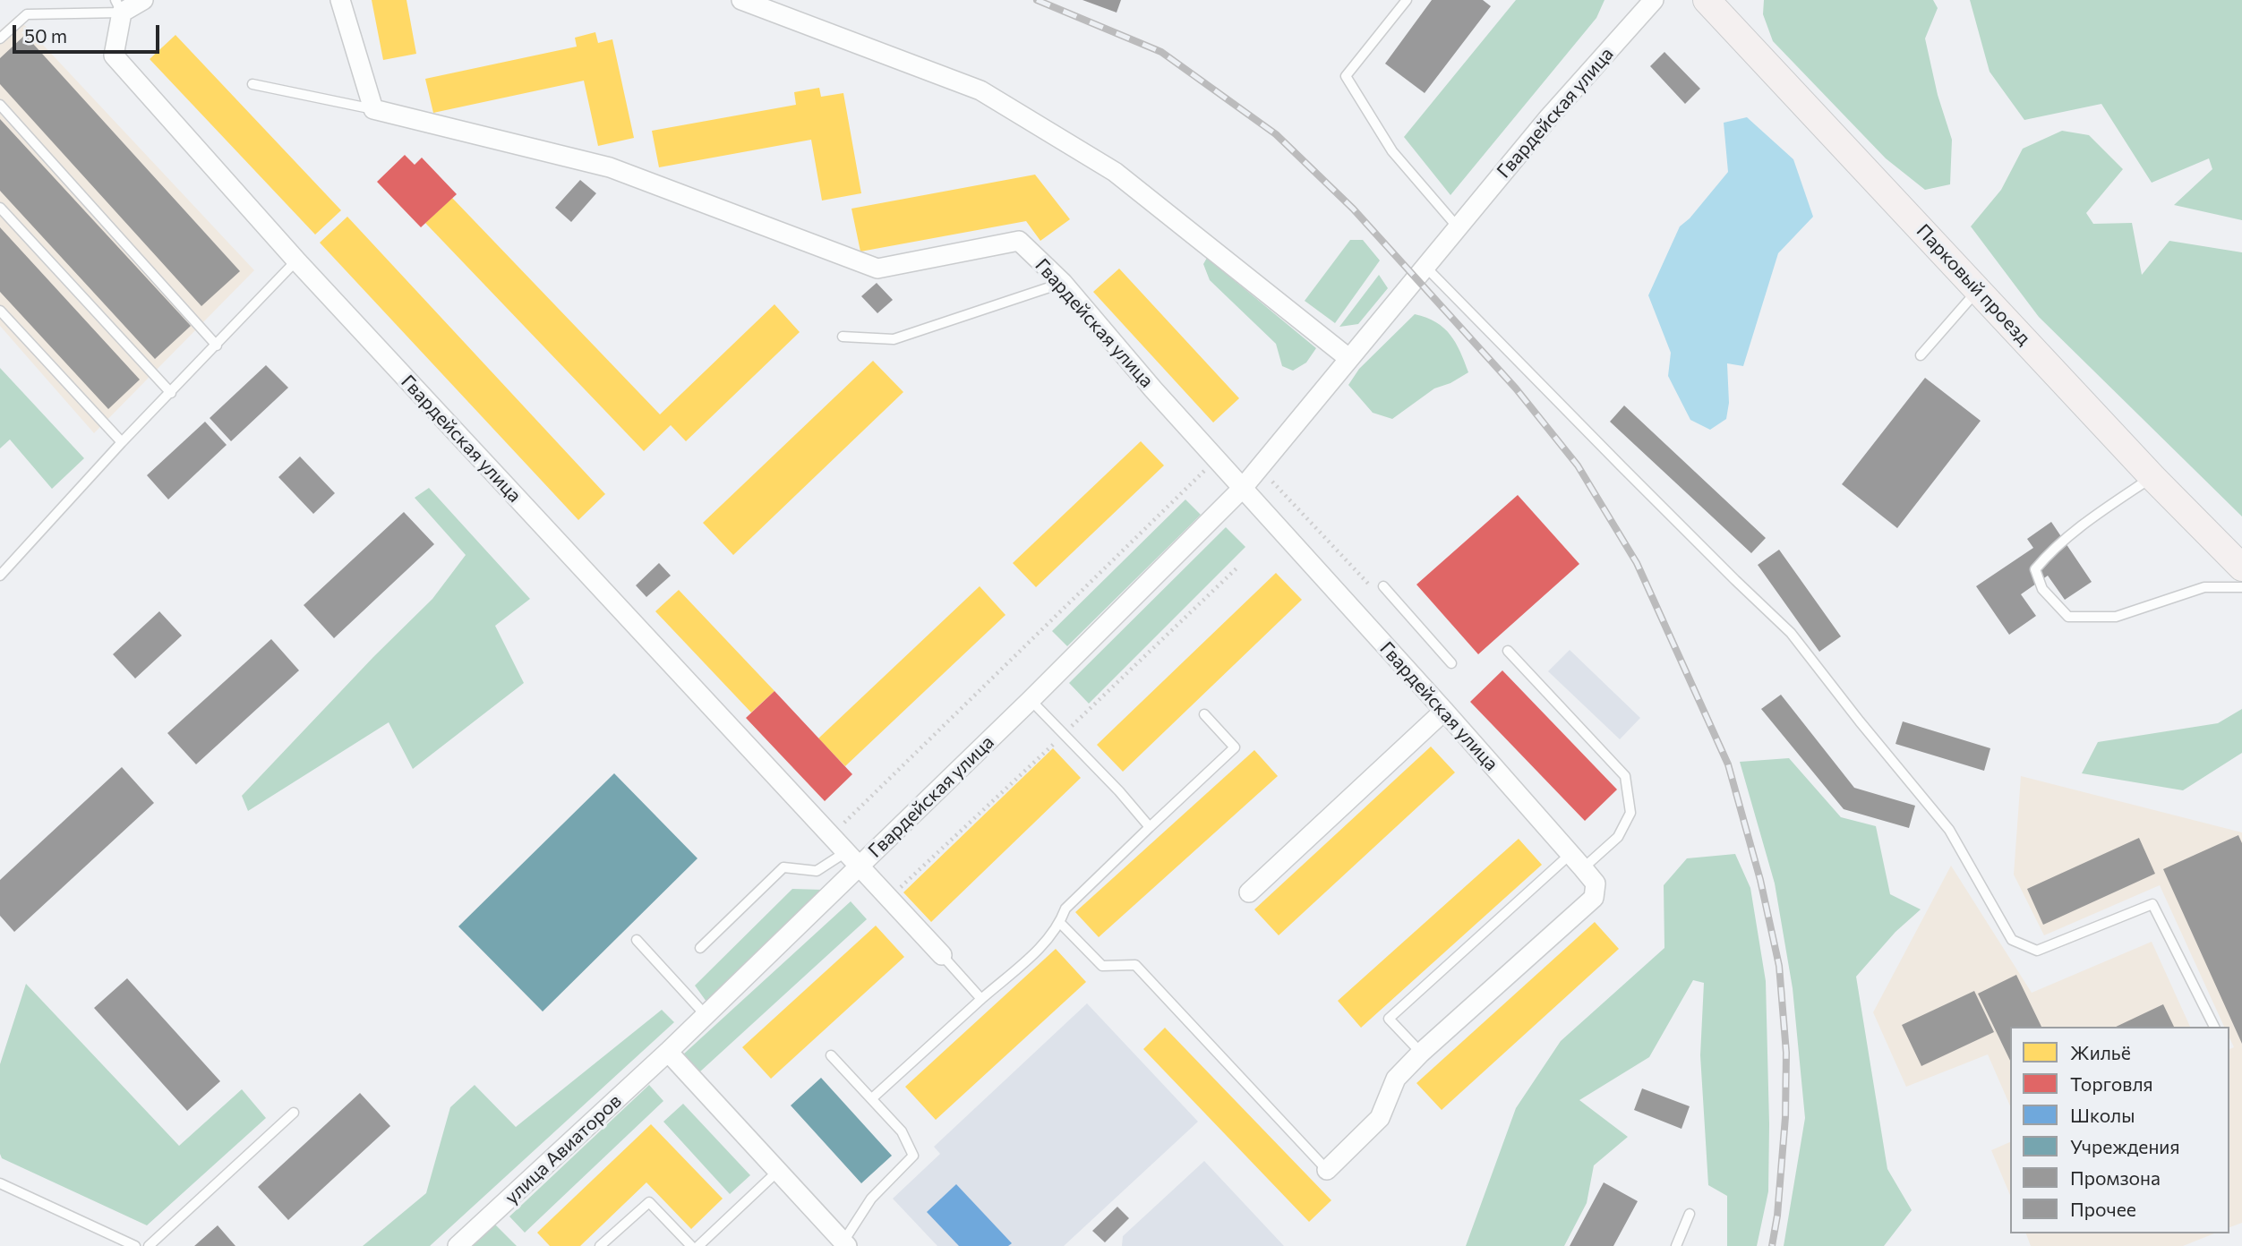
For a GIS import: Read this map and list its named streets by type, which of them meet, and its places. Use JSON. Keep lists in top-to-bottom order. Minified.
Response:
{"streets":{"main road":["Парковый проезд"],"street":["Гвардейская улица","улица Авиаторов"]},"crossings":[["Гвардейская улица","улица Авиаторов"]],"legend":["Жильё","Торговля","Школы","Учреждения","Промзона","Прочее"],"scale_bar":"50 m"}
